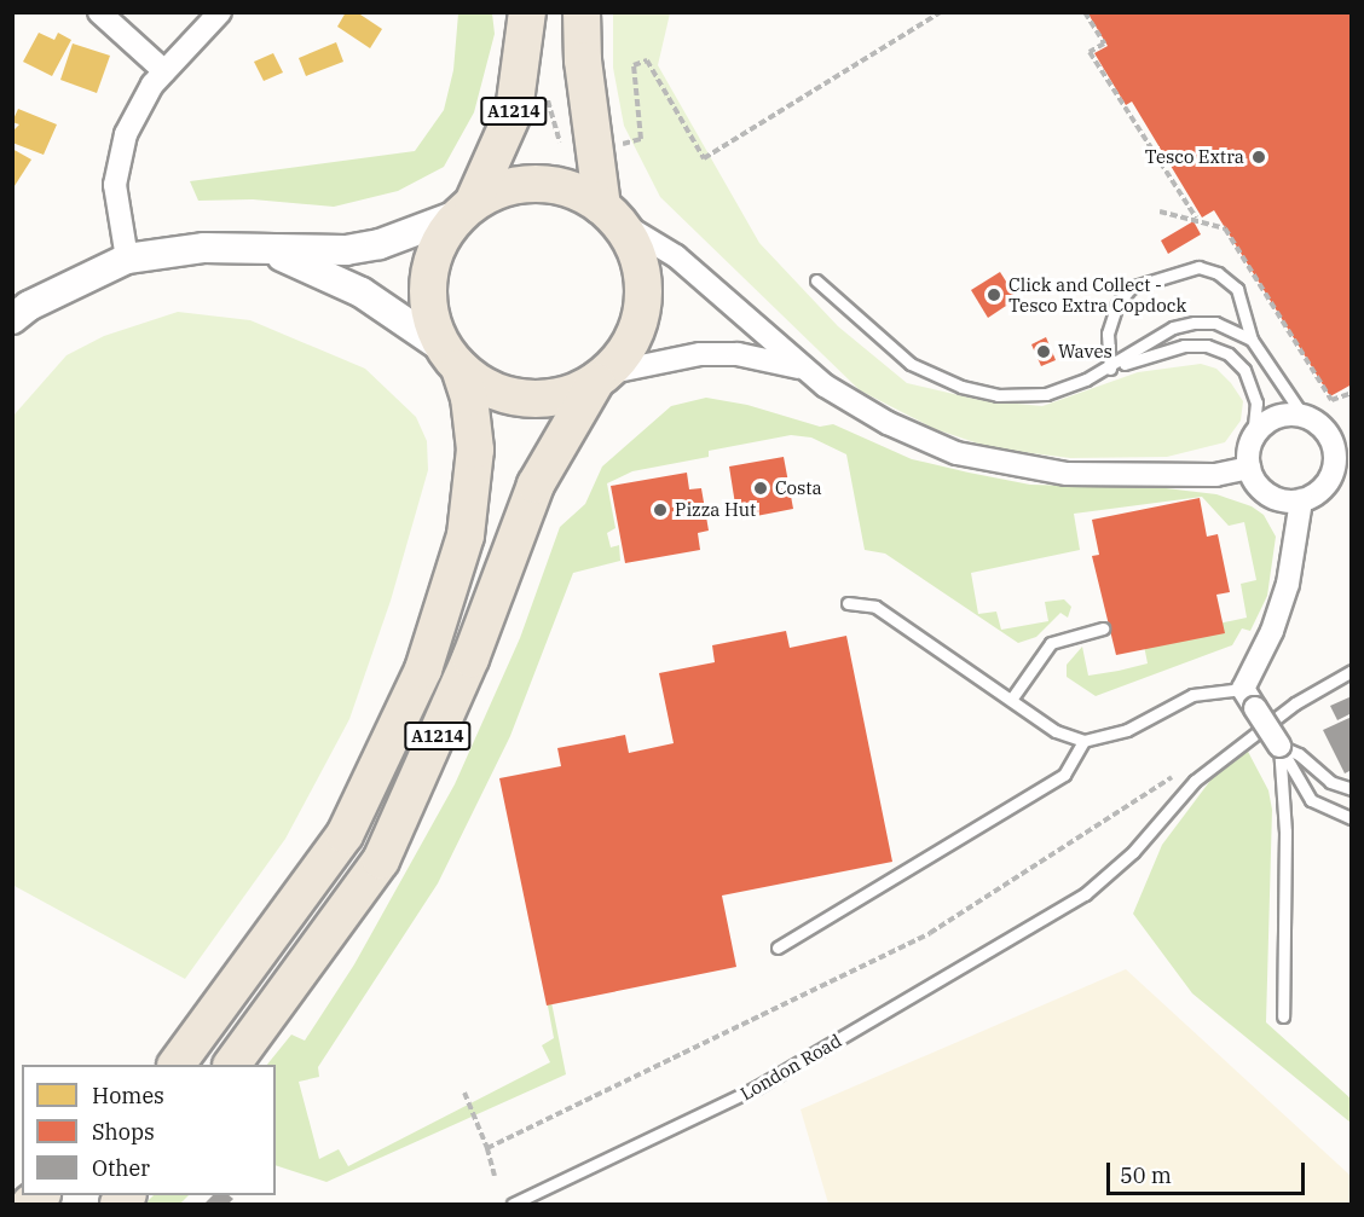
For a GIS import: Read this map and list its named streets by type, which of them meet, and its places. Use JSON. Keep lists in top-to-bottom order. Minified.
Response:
{"streets":{"main road":["A1214"],"lane":["London Road"]},"places":["Tesco Extra","Click and Collect - Tesco Extra Copdock","Waves","Costa","Pizza Hut"],"legend":["Homes","Shops","Other"],"scale_bar":"50 m"}
